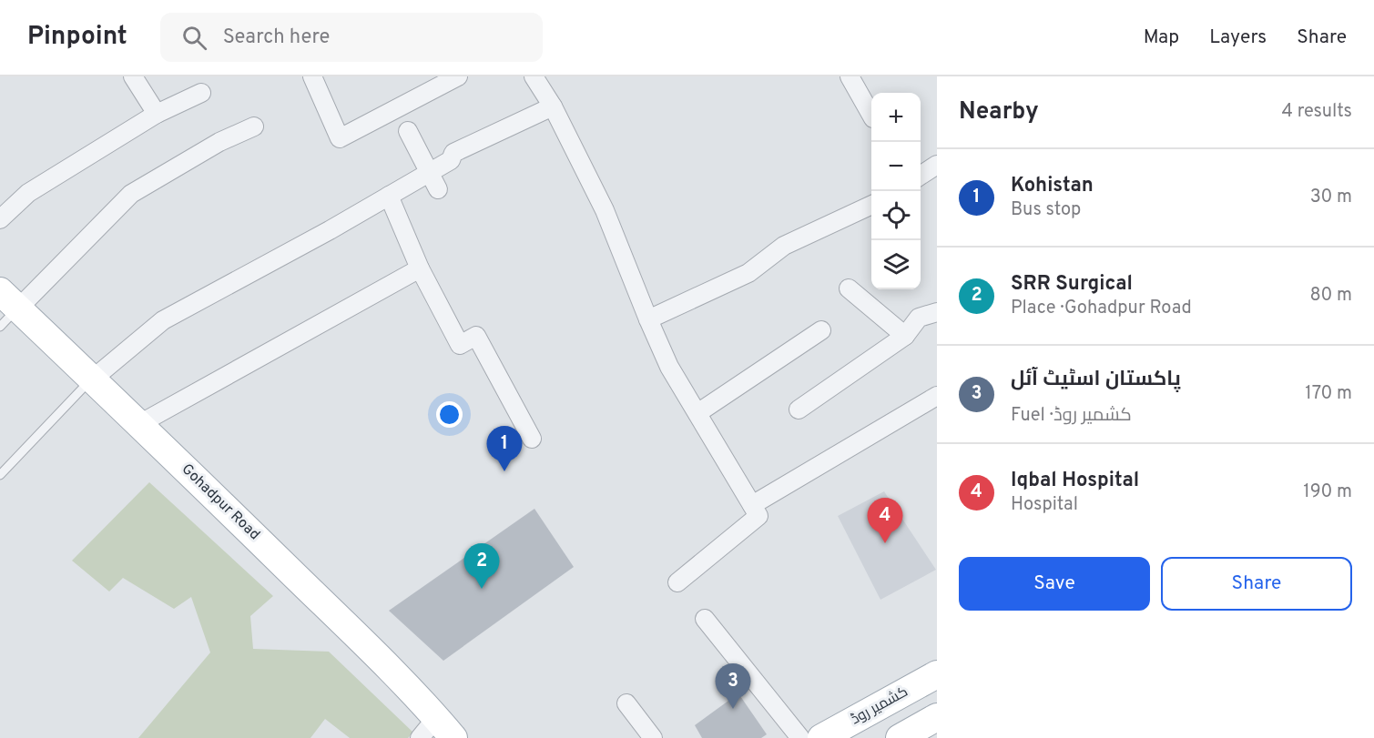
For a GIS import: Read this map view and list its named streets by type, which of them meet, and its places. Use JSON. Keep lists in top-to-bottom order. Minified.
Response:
{"streets":{"main road":["Gohadpur Road","کشمیر روڈ"]},"page":{"header":"Pinpoint","search":"Search here","nav":["Map","Layers","Share"],"heading":["Nearby","4 results"],"map_buttons":["+","−"],"list":[{"mark":"1","name":"Kohistan","note":"Bus stop","value":"30 m"},{"mark":"2","name":"SRR Surgical","note":"Place · Gohadpur Road","value":"80 m"},{"mark":"3","name":"پاکستان اسٹیٹ آئل","note":"Fuel · کشمیر روڈ","value":"170 m"},{"mark":"4","name":"Iqbal Hospital","note":"Hospital","value":"190 m"}],"pins":["1","4","2","3"],"buttons":["Save","Share"]}}
